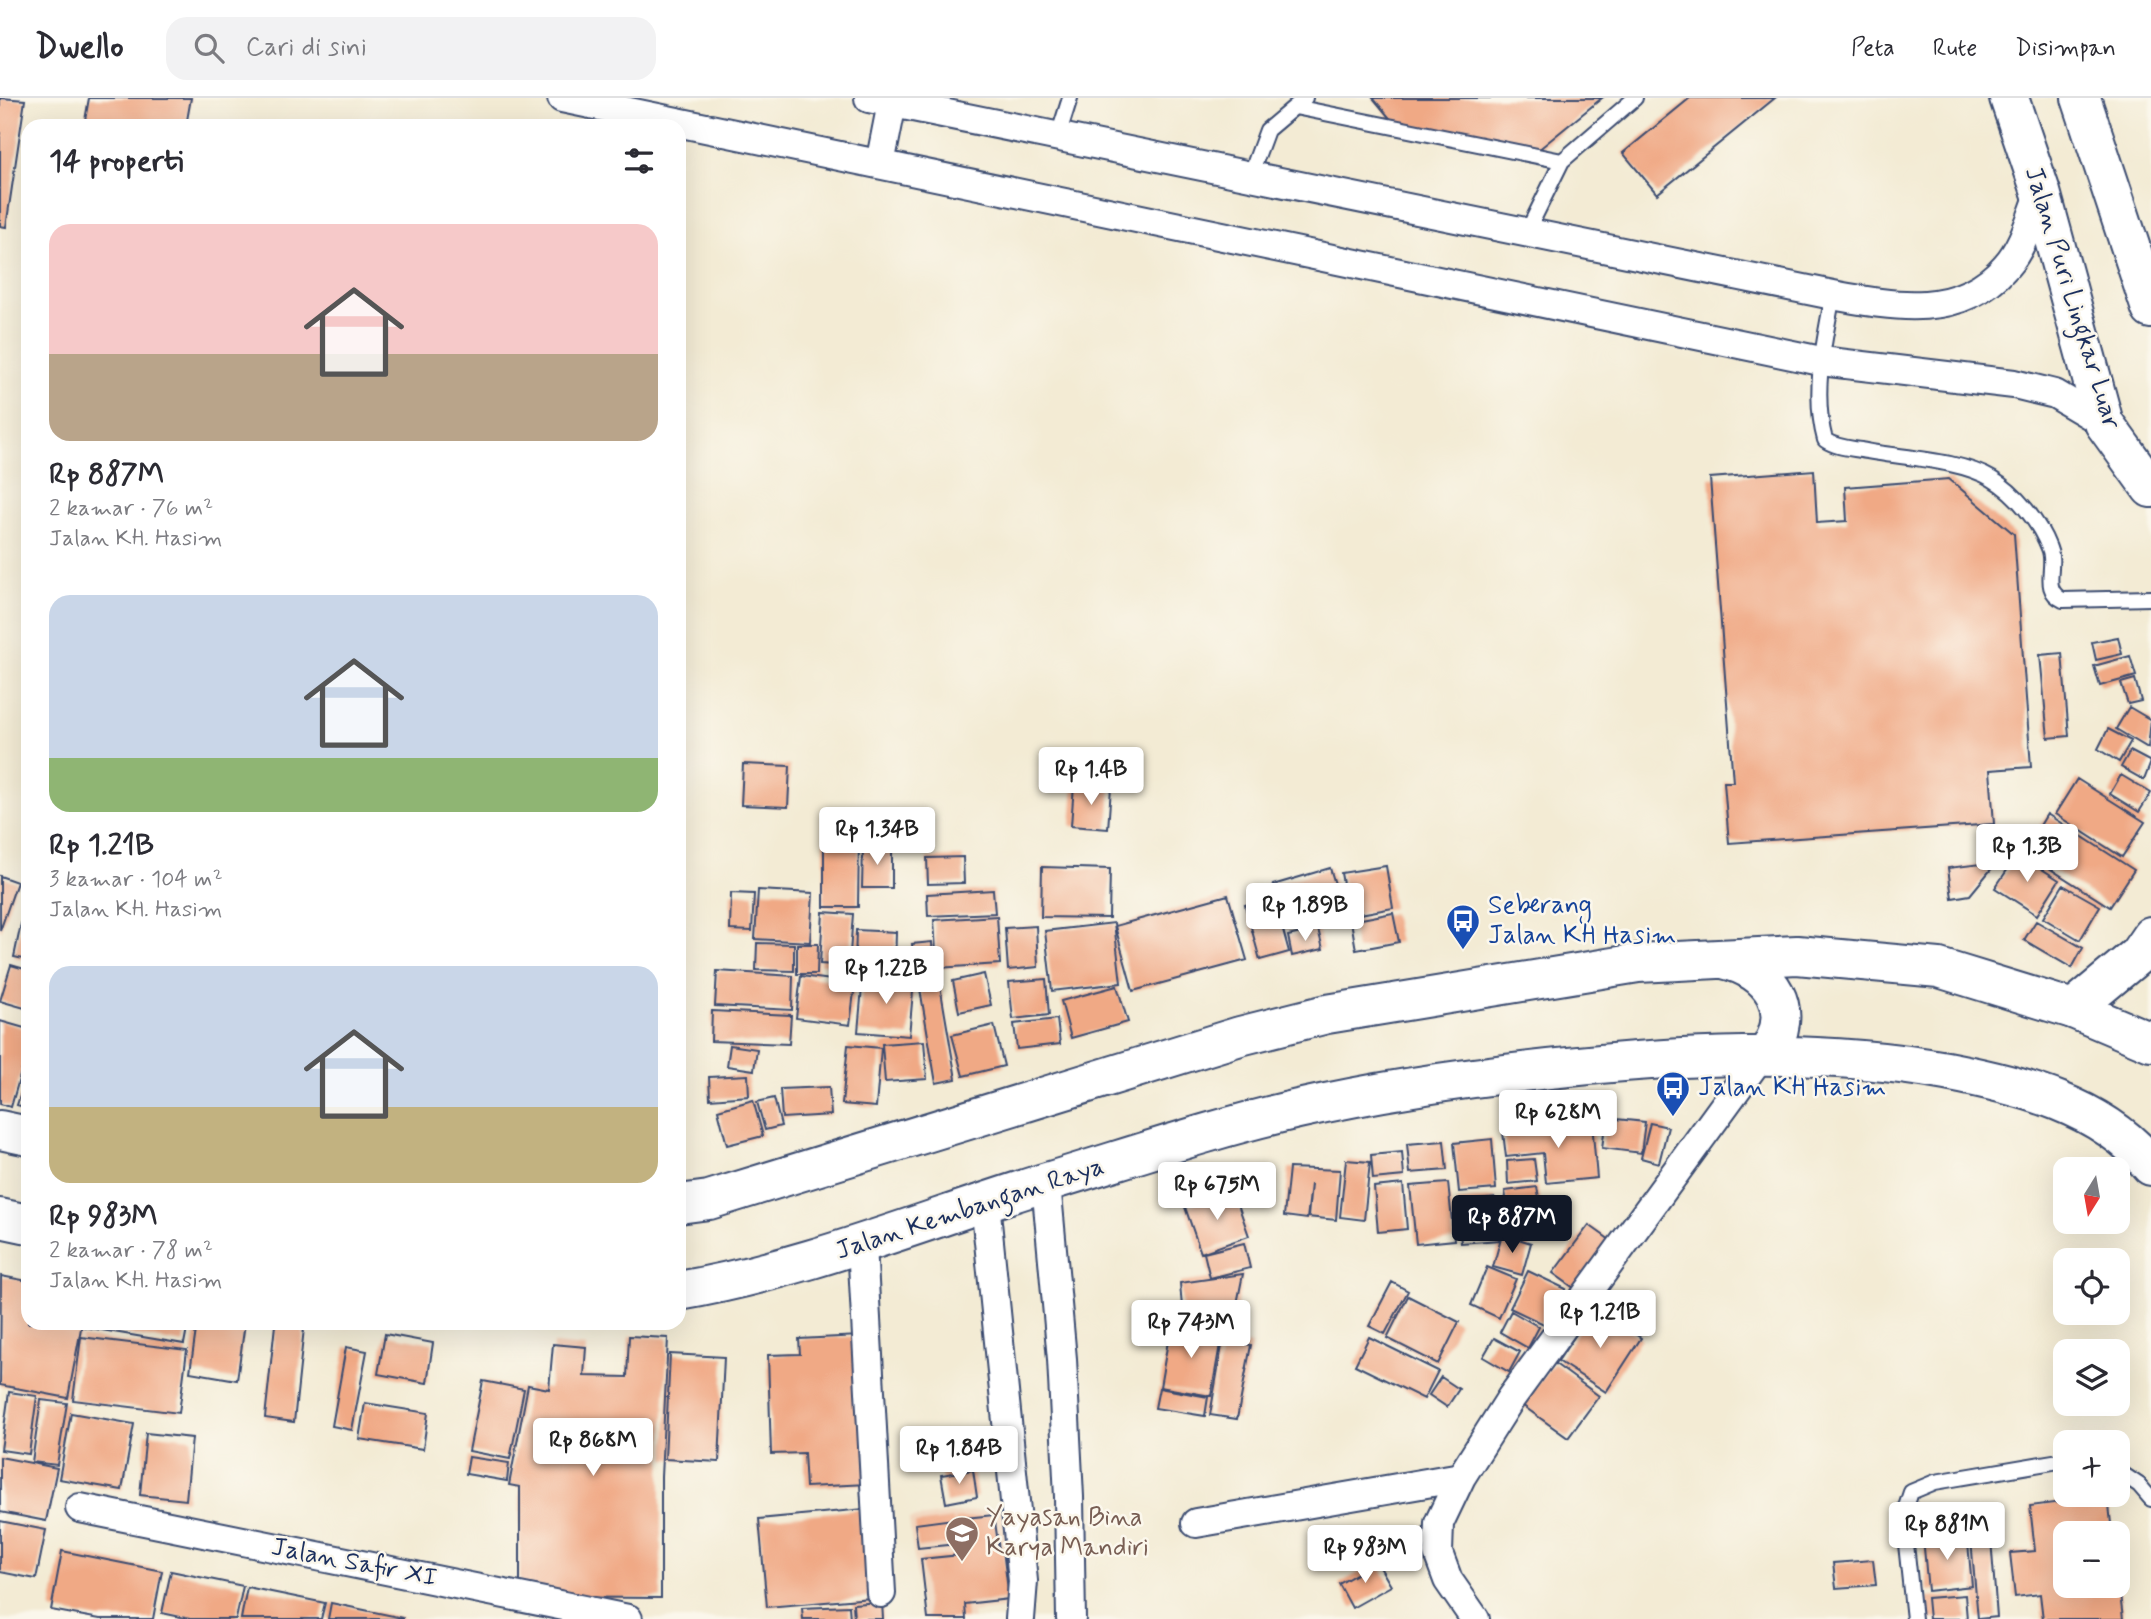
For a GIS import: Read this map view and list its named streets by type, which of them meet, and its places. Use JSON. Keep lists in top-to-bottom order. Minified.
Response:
{"streets":{"main road":["Jalan Puri Lingkar Luar","Jalan Kembangan Raya"],"street":["Jalan Safir XI"]},"places":{"bus stop":["Seberang Jalan KH Hasim","Jalan KH Hasim"],"school or university":["Yayasan Bina Karya Mandiri"]},"north":"bottom","page":{"header":"Dwello","search":"Cari di sini","nav":["Peta","Rute","Disimpan"],"heading":"14 properti","list":[{"name":"Rp 887M","note":"2 kamar · 76 m² · Jalan KH. Hasim"},{"name":"Rp 1.21B","note":"3 kamar · 104 m² · Jalan KH. Hasim"},{"name":"Rp 983M","note":"2 kamar · 78 m² · Jalan KH. Hasim"}],"price":["Rp 1.4B","Rp 1.34B","Rp 1.3B","Rp 1.89B","Rp 1.22B","Rp 628M","Rp 675M","Rp 887M","Rp 1.21B","Rp 743M","Rp 868M","Rp 1.84B","Rp 881M","Rp 983M"],"map_buttons":["+","−"]}}
